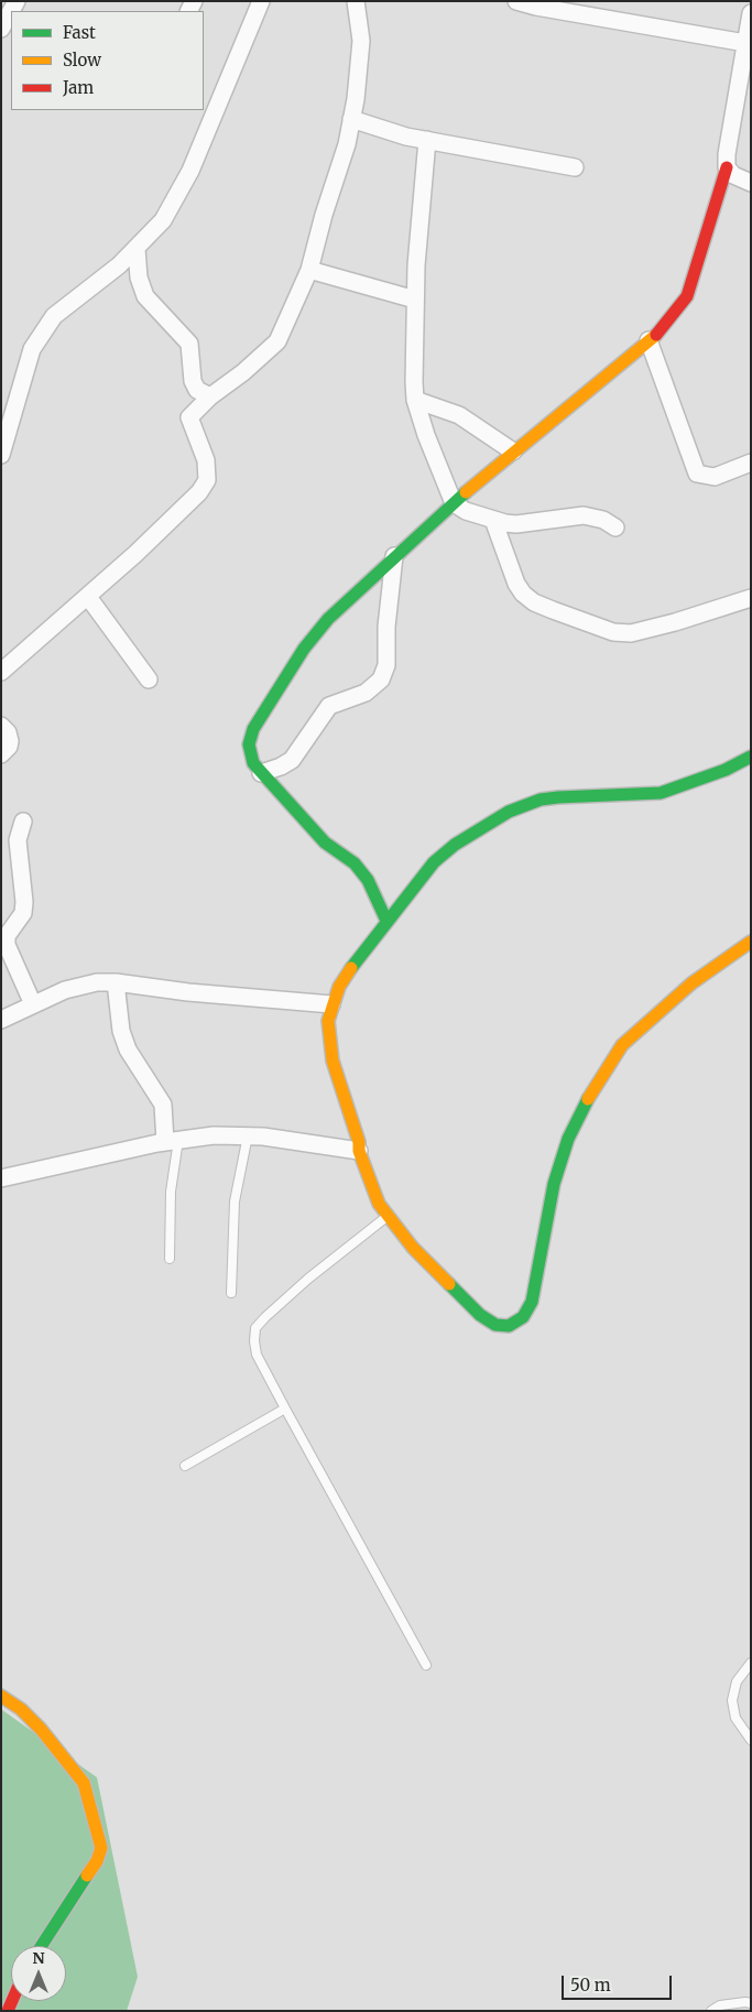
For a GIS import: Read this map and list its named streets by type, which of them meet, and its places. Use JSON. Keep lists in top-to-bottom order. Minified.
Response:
{"legend":["Fast","Slow","Jam"],"scale_bar":"50 m","north":"top"}
